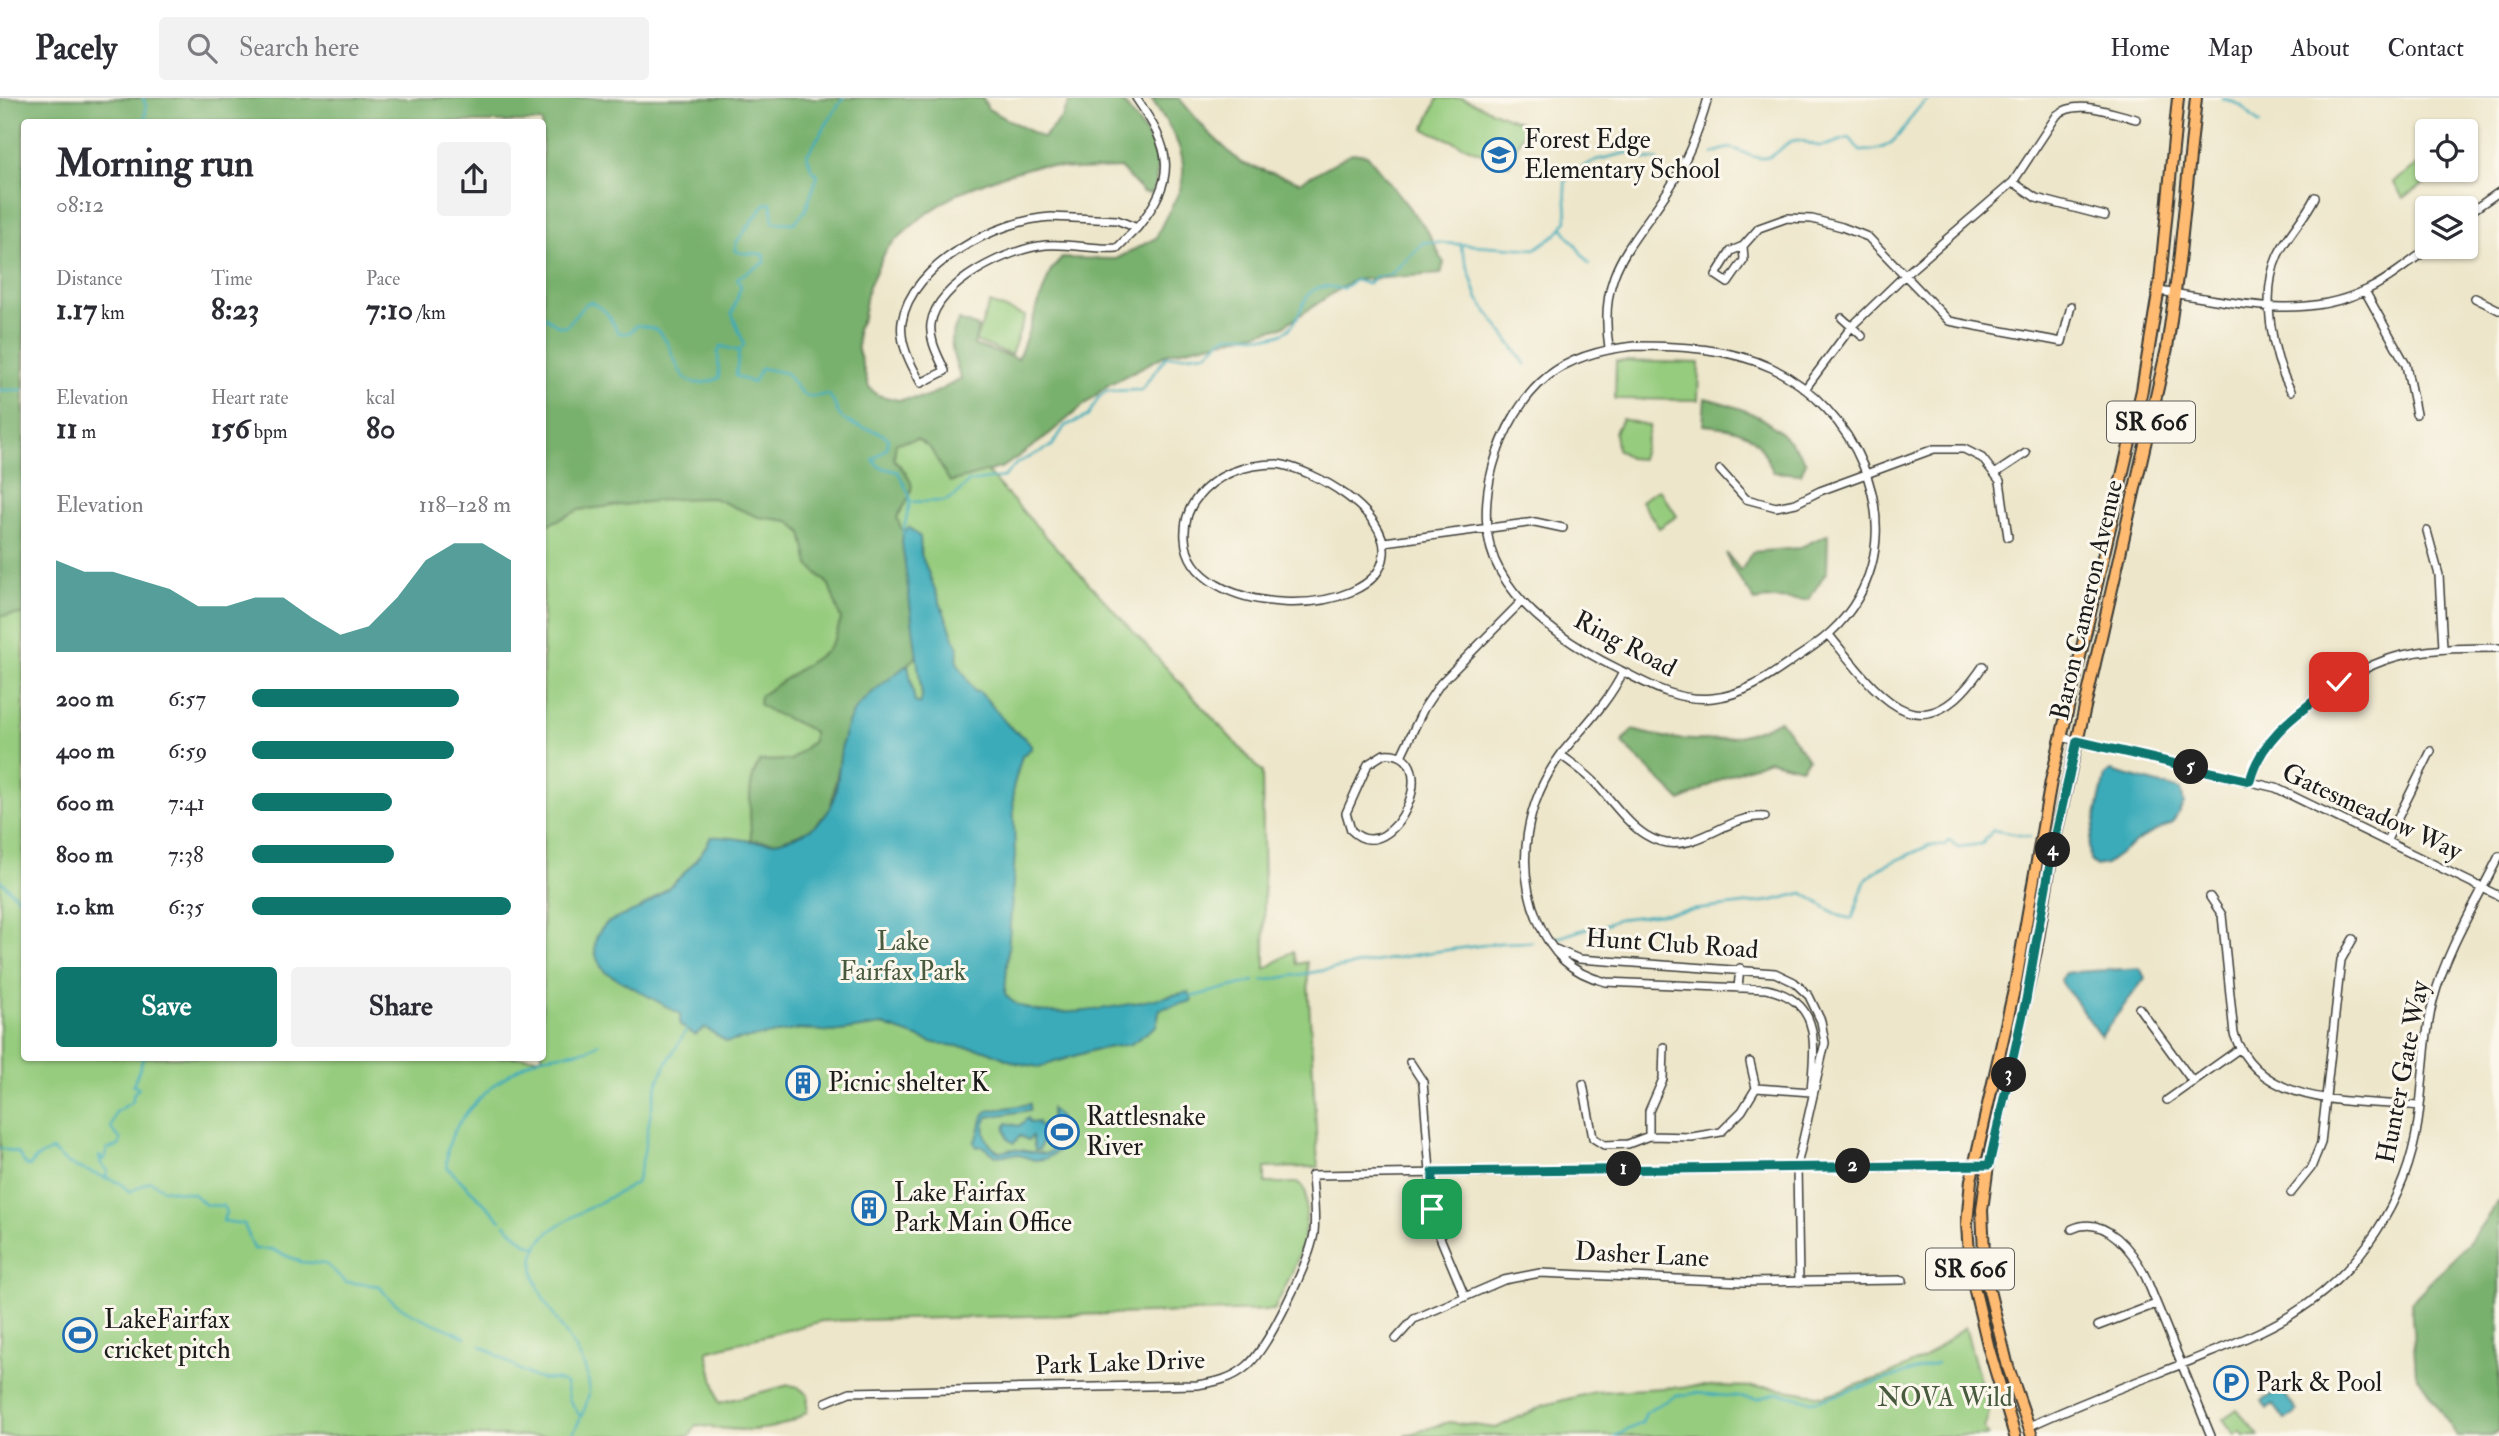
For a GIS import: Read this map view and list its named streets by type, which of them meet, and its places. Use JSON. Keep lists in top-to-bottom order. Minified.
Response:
{"streets":{"main road":["SR 606","Baron Cameron Avenue"],"street":["Ring Road","Gatesmeadow Way","Hunt Club Road","Hunter Gate Way","Dasher Lane","Park Lake Drive"]},"crossings":[["Baron Cameron Avenue","Gatesmeadow Way"],["Baron Cameron Avenue","Hunter Gate Way"],["Ring Road","Hunt Club Road"],["Gatesmeadow Way","Hunter Gate Way"],["Hunt Club Road","Dasher Lane"]],"parks":["Lake Fairfax Park","NOVA Wild"],"places":{"school or university":["Forest Edge Elementary School"],"building":["Picnic shelter K","Lake Fairfax Park Main Office"],"sports":["Rattlesnake River","LakeFairfax cricket pitch"],"parking":["Park & Pool"]},"page":{"header":"Pacely","search":"Search here","nav":["Home","Map","About","Contact"],"heading":["Morning run","08:12"],"stats":[["Distance","1.17 km"],["Time","8:23"],["Pace","7:10 /km"],["Elevation","11 m"],["Heart rate","156 bpm"],["kcal","80"]],"chart":["Elevation","118–128 m"],"list":[{"name":"200 m","note":"6:57"},{"name":"400 m","note":"6:59"},{"name":"600 m","note":"7:41"},{"name":"800 m","note":"7:38"},{"name":"1.0 km","note":"6:35"}],"pins":["5","4","3","2","1"],"buttons":["Save","Share"]}}
